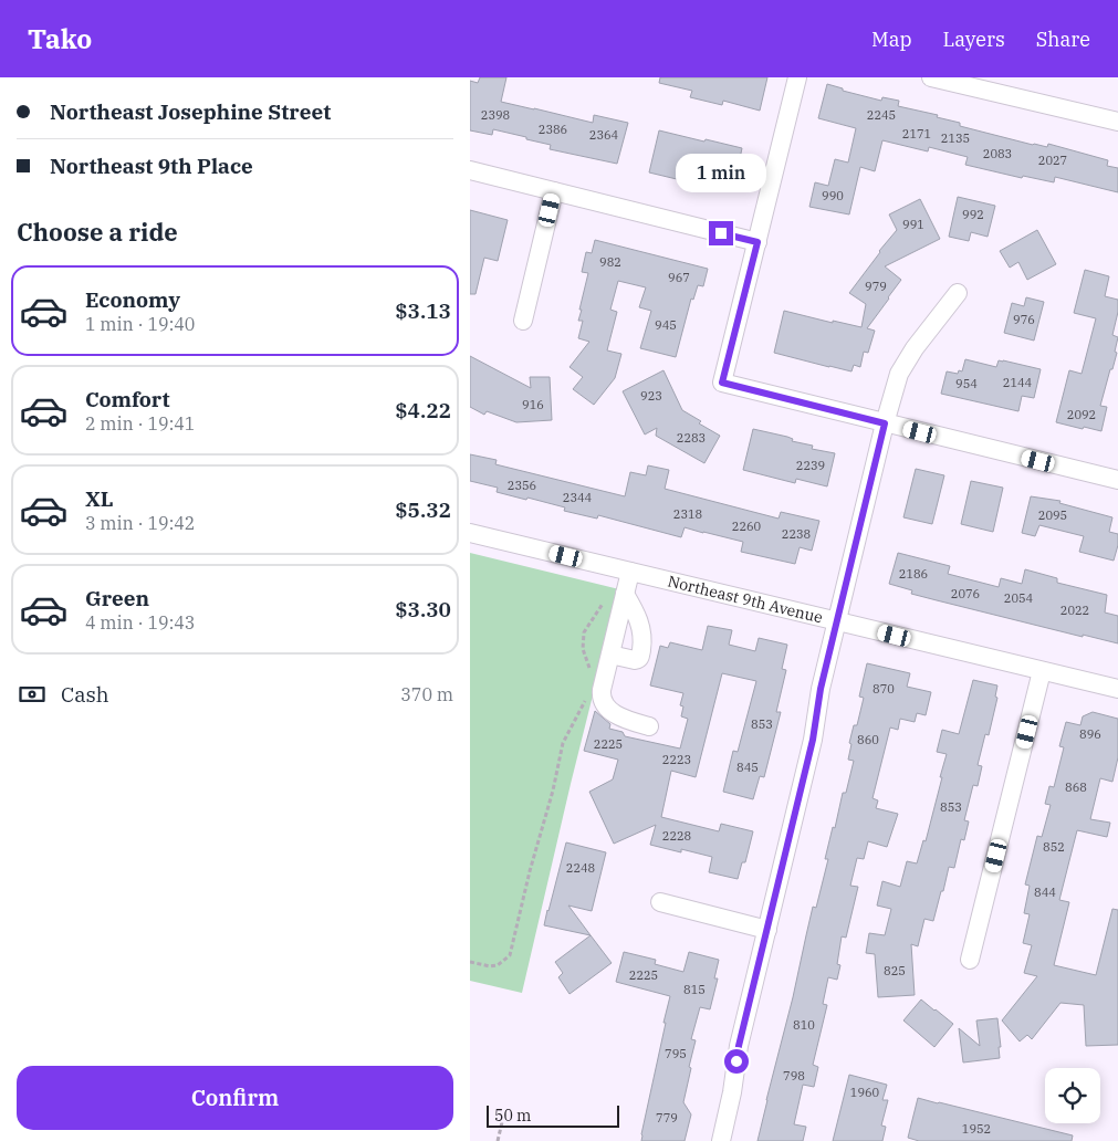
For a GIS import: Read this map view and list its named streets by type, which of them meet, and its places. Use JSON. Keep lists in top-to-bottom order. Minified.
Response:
{"streets":{"street":["Northeast 9th Avenue"]},"house_numbers":["2398","2245","2386","2171","2364","2135","2083","2027","990","992","991","982","967","979","976","945","2144","954","923","916","2092","2283","2239","2356","2344","2318","2095","2260","2238","2186","2076","2054","2022","870","853","896","860","2225","2223","845","868","853","2228","852","2248","844","825","2225","815","810","795","798","1960","779","1952"],"scale_bar":"50 m","page":{"header":"Tako","nav":["Map","Layers","Share"],"banner":["Northeast Josephine Street","Northeast 9th Place"],"bubble":"1 min","heading":"Choose a ride","list":[{"name":"Economy","note":"1 min · 19:40","value":"$3.13"},{"name":"Comfort","note":"2 min · 19:41","value":"$4.22"},{"name":"XL","note":"3 min · 19:42","value":"$5.32"},{"name":"Green","note":"4 min · 19:43","value":"$3.30"}],"pay":["Cash","370 m"],"buttons":"Confirm","scale":"50 m"}}
